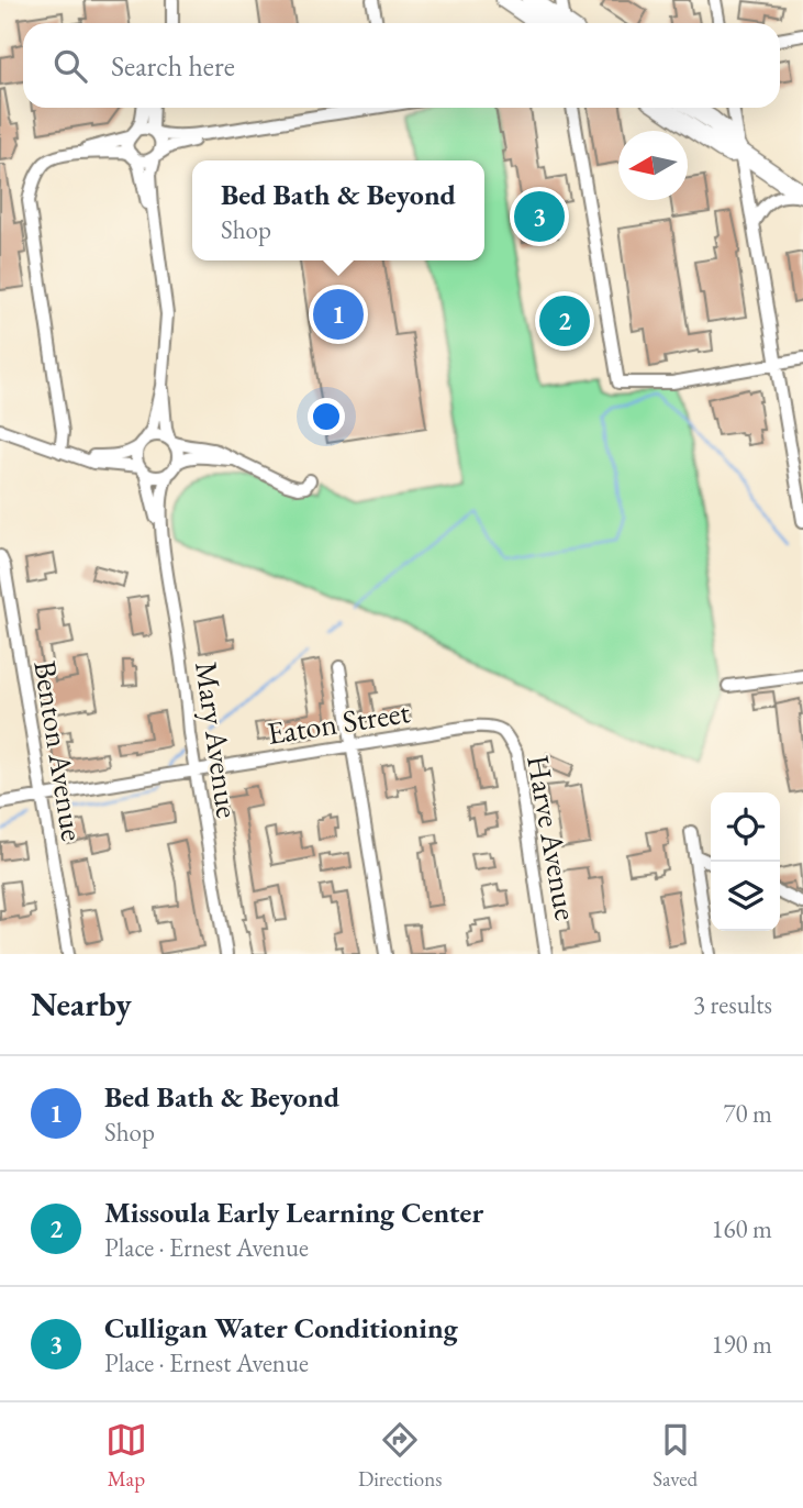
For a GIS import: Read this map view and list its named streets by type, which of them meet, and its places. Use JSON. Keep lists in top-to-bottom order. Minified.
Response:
{"streets":{"street":["Eaton Street","Mary Avenue","Benton Avenue","Harve Avenue"]},"crossings":[["Eaton Street","Mary Avenue"],["Eaton Street","Benton Avenue"],["Eaton Street","Harve Avenue"]],"north":"left","page":{"search":"Search here","popup":["Bed Bath & Beyond","Shop"],"pins":["3","1","2"],"heading":["Nearby","3 results"],"list":[{"mark":"1","name":"Bed Bath & Beyond","note":"Shop","value":"70 m"},{"mark":"2","name":"Missoula Early Learning Center","note":"Place · Ernest Avenue","value":"160 m"},{"mark":"3","name":"Culligan Water Conditioning","note":"Place · Ernest Avenue","value":"190 m"}],"nav":["Map","Directions","Saved"]}}
